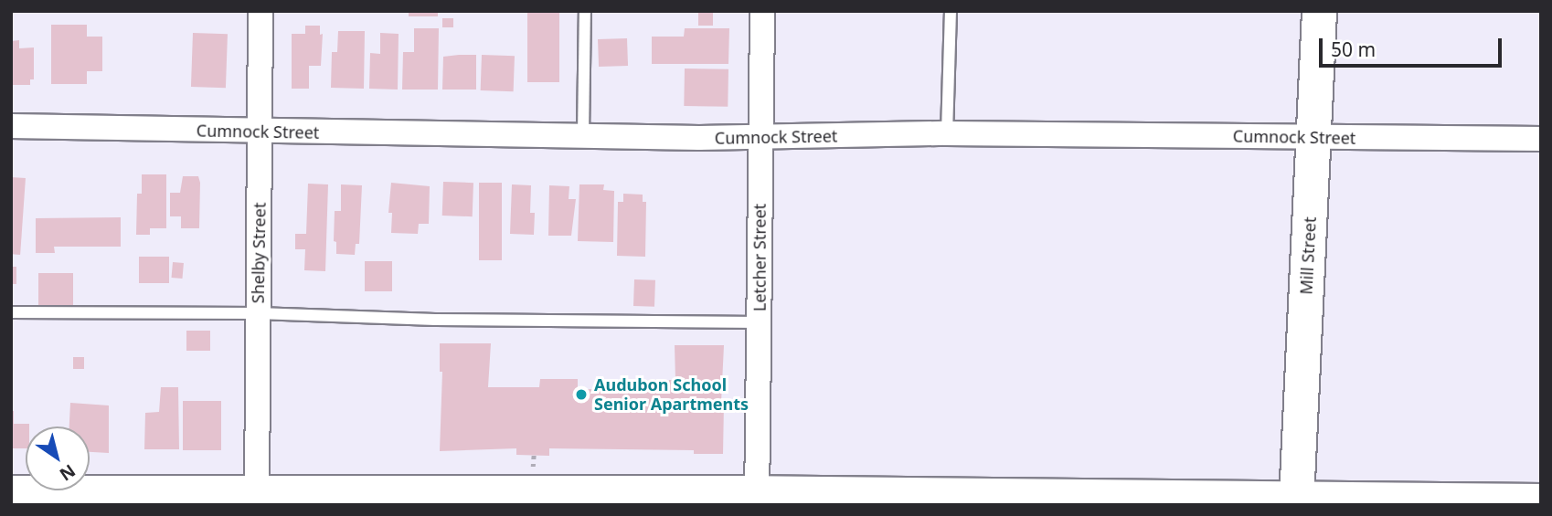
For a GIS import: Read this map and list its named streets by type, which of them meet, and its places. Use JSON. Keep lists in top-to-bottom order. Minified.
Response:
{"streets":{"street":["Cumnock Street","Shelby Street","Mill Street","Letcher Street"]},"crossings":[["Cumnock Street","Shelby Street"],["Cumnock Street","Mill Street"],["Cumnock Street","Letcher Street"]],"places":["Audubon School Senior Apartments"],"scale_bar":"50 m","north":"bottom right"}
